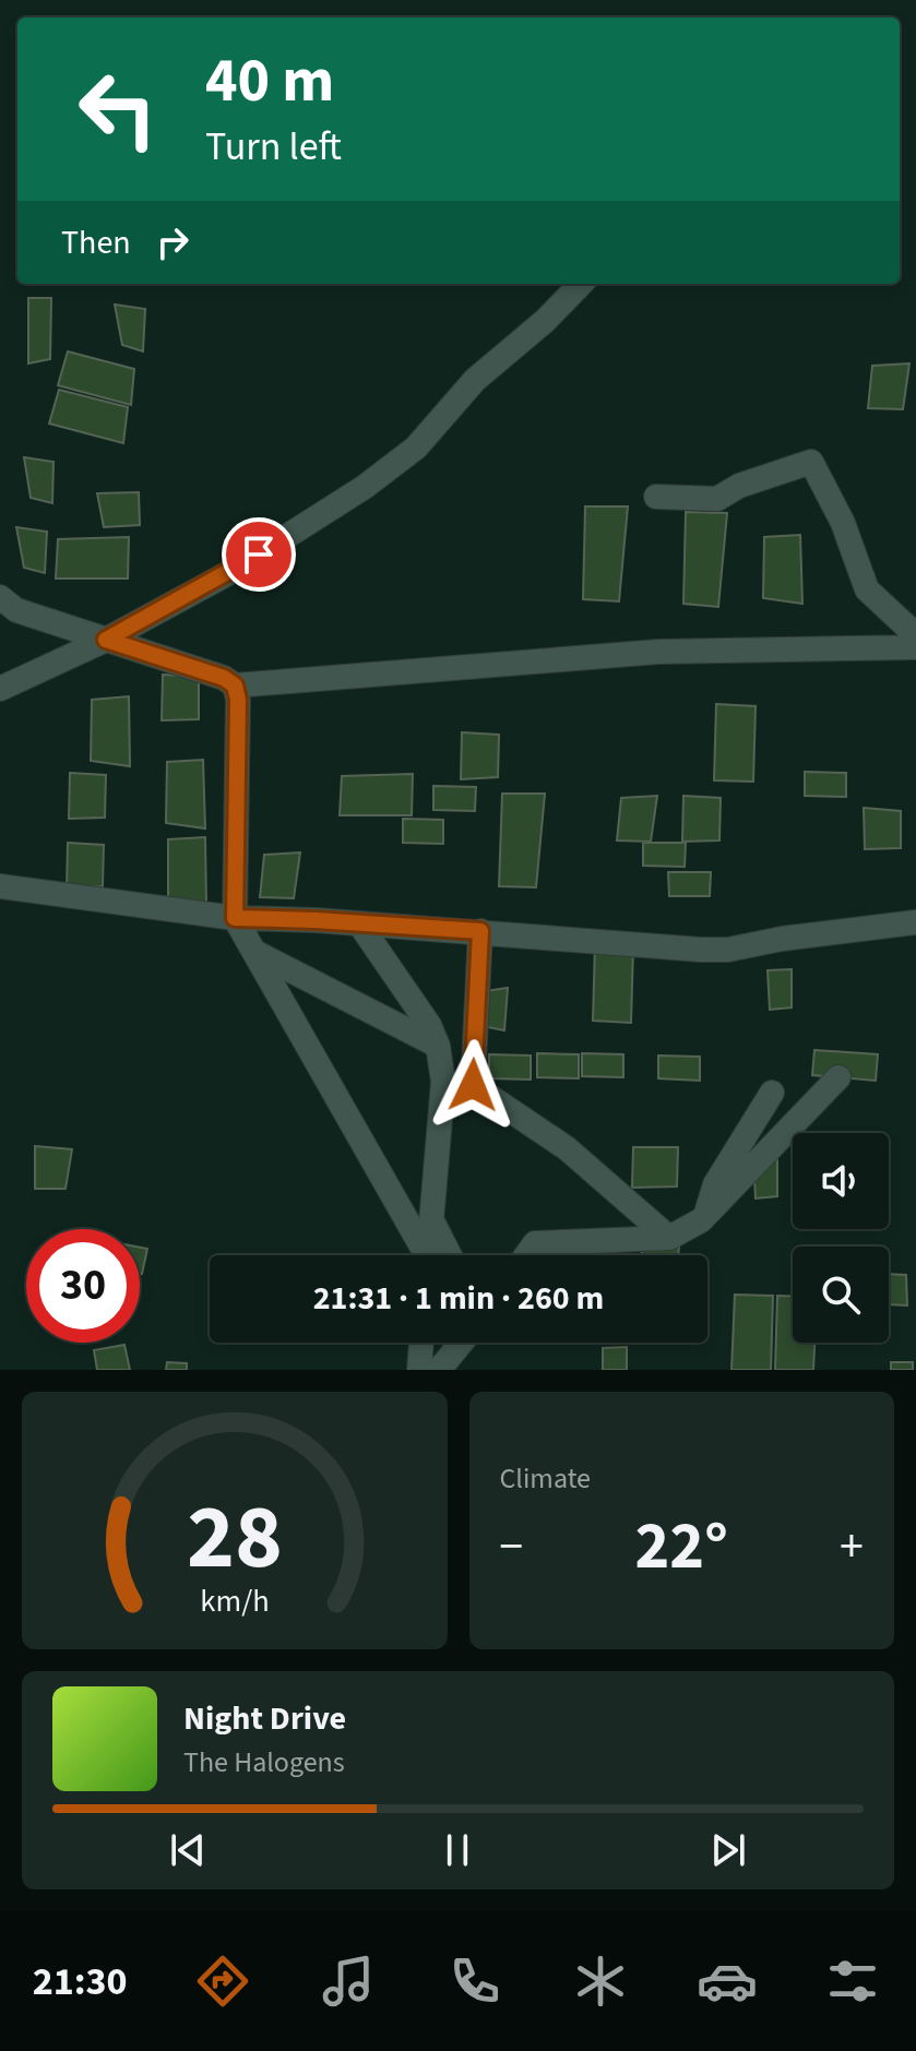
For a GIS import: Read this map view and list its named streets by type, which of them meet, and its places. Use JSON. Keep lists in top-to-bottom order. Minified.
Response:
{"page":{"turn":["40 m","Turn left"],"then":"Then","limit":"30","trip":"21:31 · 1 min · 260 m","tile":"Climate","heat":["−","22°","+"],"song":["Night Drive","The Halogens"],"tabs":"21:30","gauge":["28","km/h"]}}
